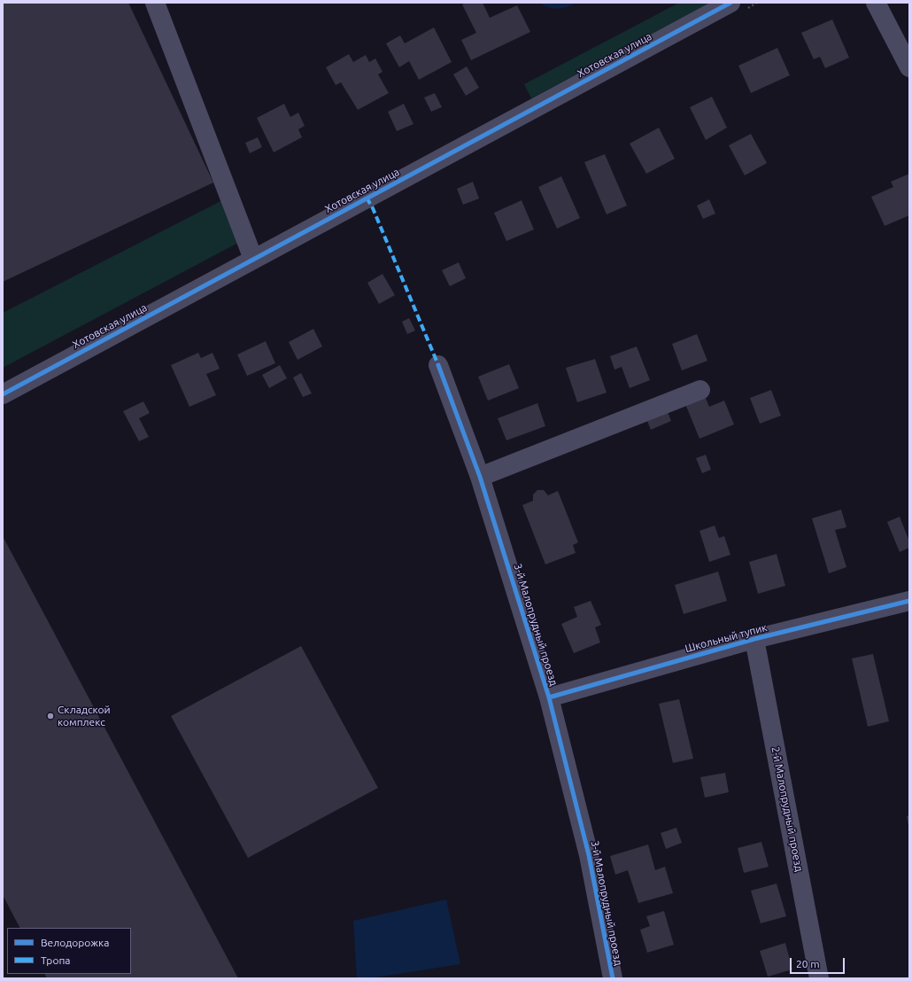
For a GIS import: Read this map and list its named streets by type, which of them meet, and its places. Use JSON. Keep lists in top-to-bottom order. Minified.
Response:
{"streets":{"street":["Хотовская улица","3-й Малопрудный проезд","Школьный тупик","2-й Малопрудный проезд"]},"crossings":[["3-й Малопрудный проезд","Школьный тупик"],["Школьный тупик","2-й Малопрудный проезд"]],"places":["Складской комплекс"],"legend":["Велодорожка","Тропа"],"scale_bar":"20 m"}
